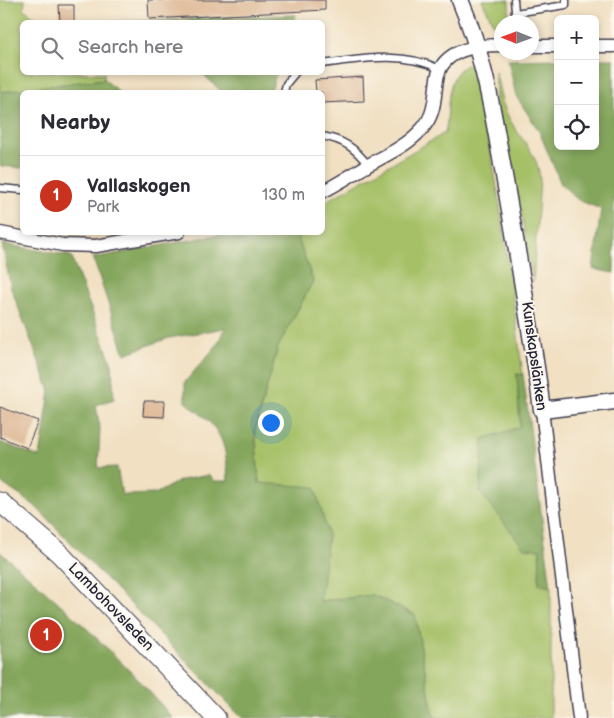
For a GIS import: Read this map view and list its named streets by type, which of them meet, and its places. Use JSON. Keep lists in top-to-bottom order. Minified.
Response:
{"streets":{"main road":["Lambohovsleden"],"street":["Kunskapslänken"]},"north":"left","page":{"map_buttons":["+","−"],"search":"Search here","heading":"Nearby","list":[{"mark":"1","name":"Vallaskogen","note":"Park","value":"130 m"}],"pins":"1"}}
